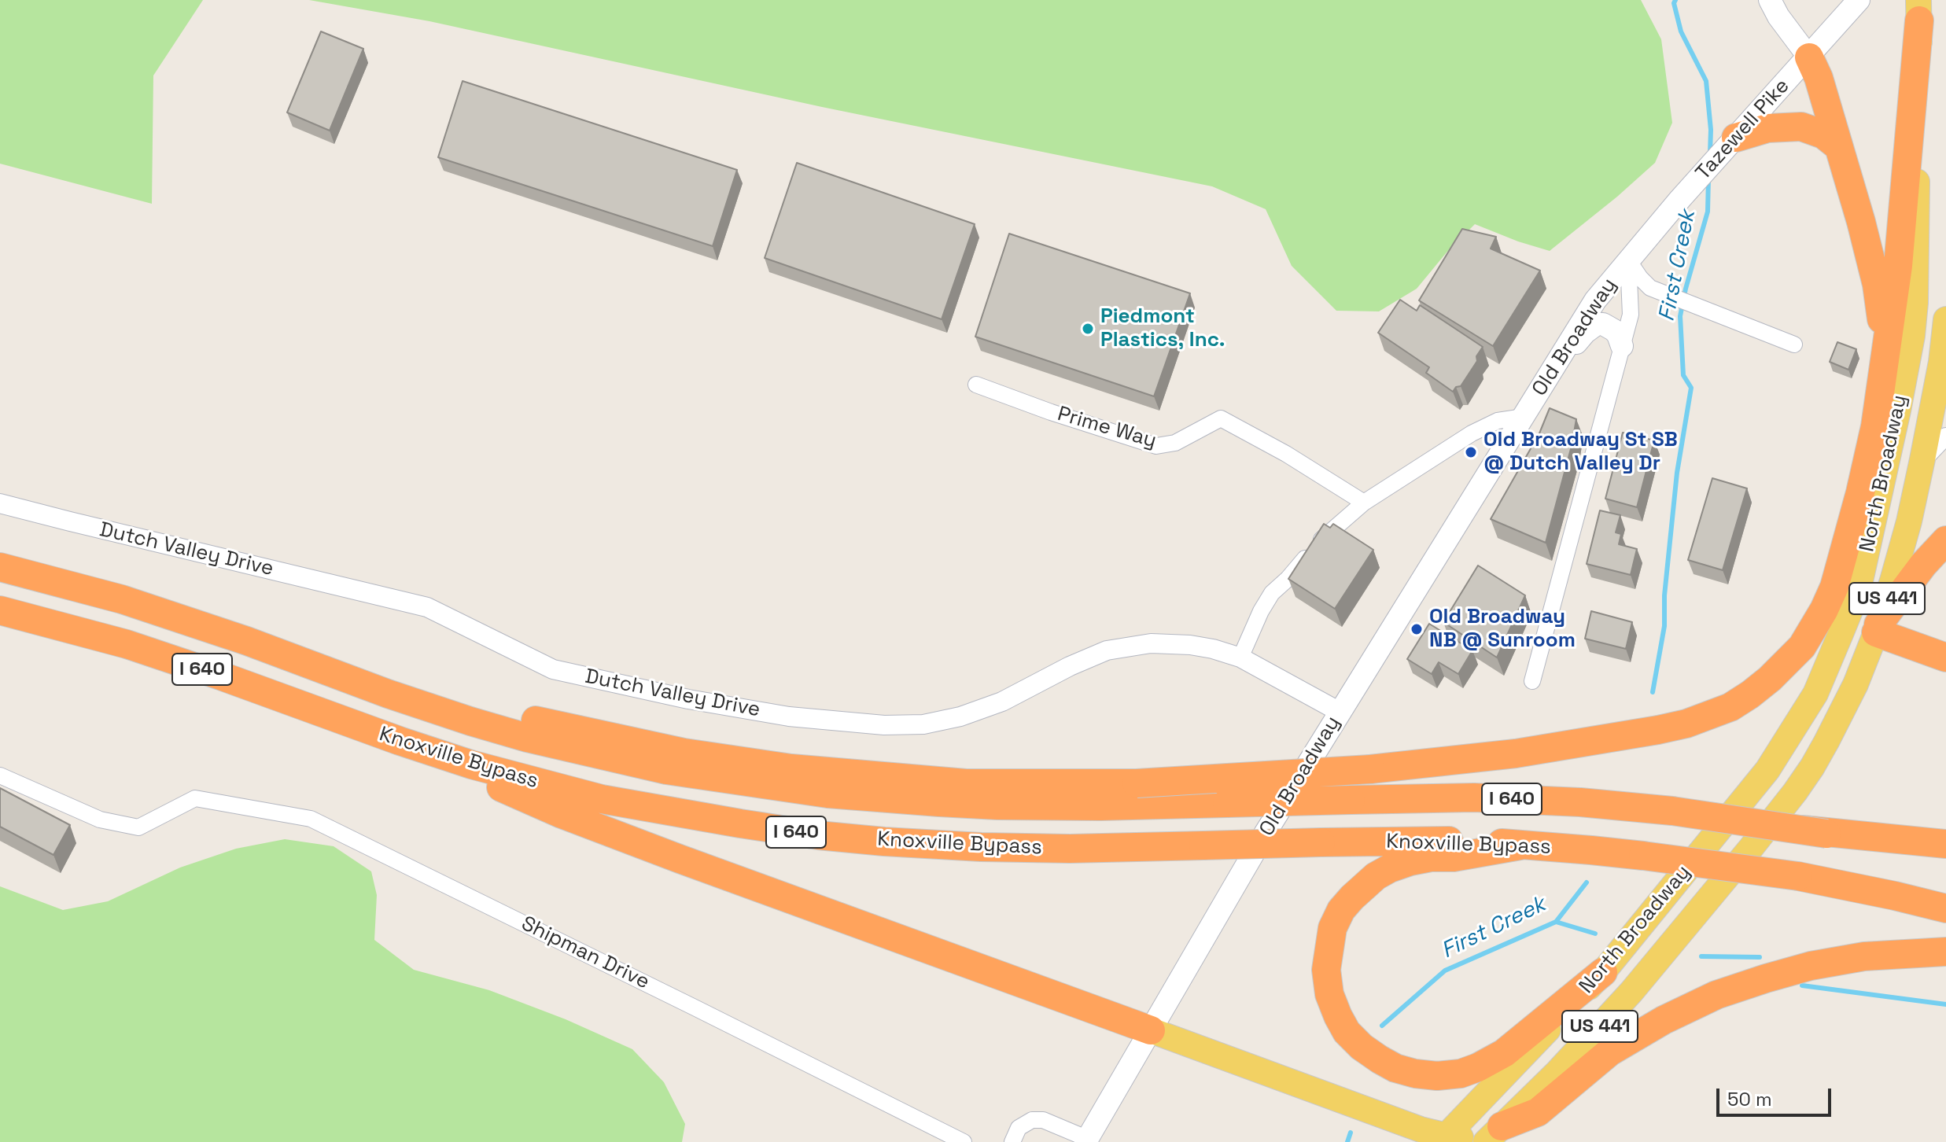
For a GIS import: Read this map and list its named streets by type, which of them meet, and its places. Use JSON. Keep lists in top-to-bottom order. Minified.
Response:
{"streets":{"highway":["I 640","Knoxville Bypass"],"main road":["Tazewell Pike","Old Broadway","North Broadway","US 441"],"street":["Prime Way","Dutch Valley Drive","Shipman Drive"]},"crossings":[["Tazewell Pike","Old Broadway"],["Old Broadway","Prime Way"],["Old Broadway","Dutch Valley Drive"]],"water":["First Creek"],"places":["Piedmont Plastics, Inc.","Old Broadway St SB @ Dutch Valley Dr","Old Broadway NB @ Sunroom"],"scale_bar":"50 m"}
